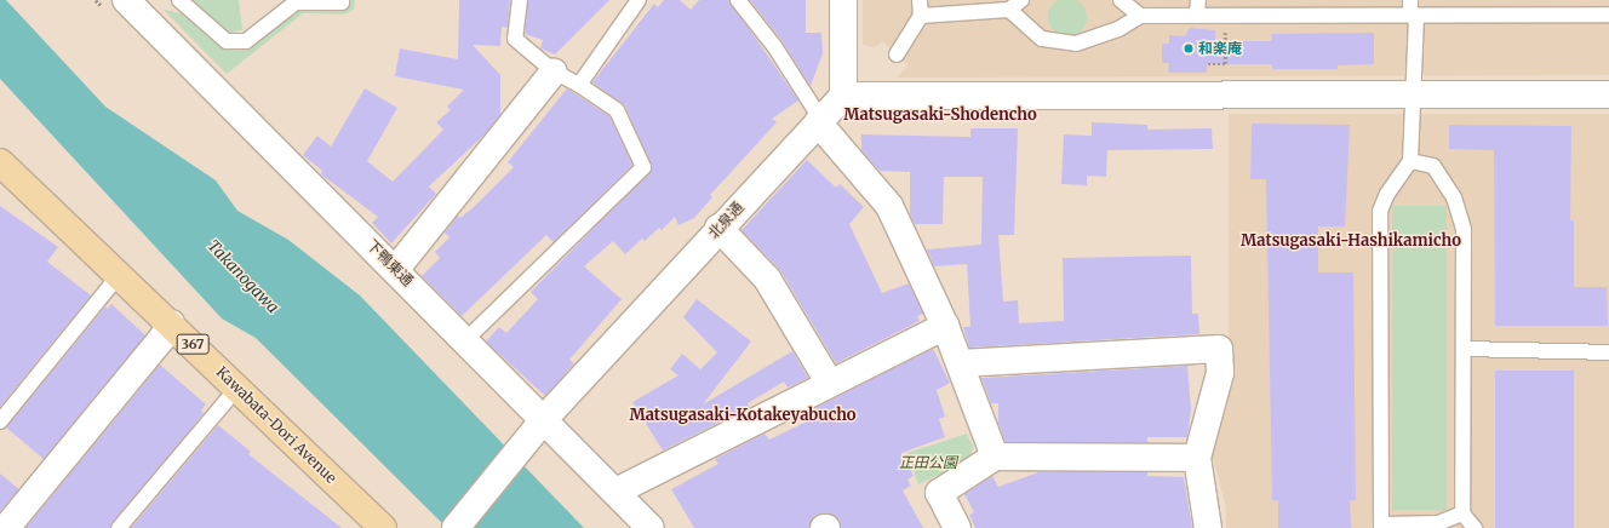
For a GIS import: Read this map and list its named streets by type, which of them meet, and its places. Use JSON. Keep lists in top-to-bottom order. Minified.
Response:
{"streets":{"highway":["367","Kawabata-Dori Avenue"],"street":["北泉通","下鴨東通"]},"crossings":[["北泉通","下鴨東通"]],"districts":["Matsugasaki-Shodencho","Matsugasaki-Hashikamicho","Matsugasaki-Kotakeyabucho"],"water":["Takanogawa"],"parks":["正田公園"],"places":["和楽庵"]}
